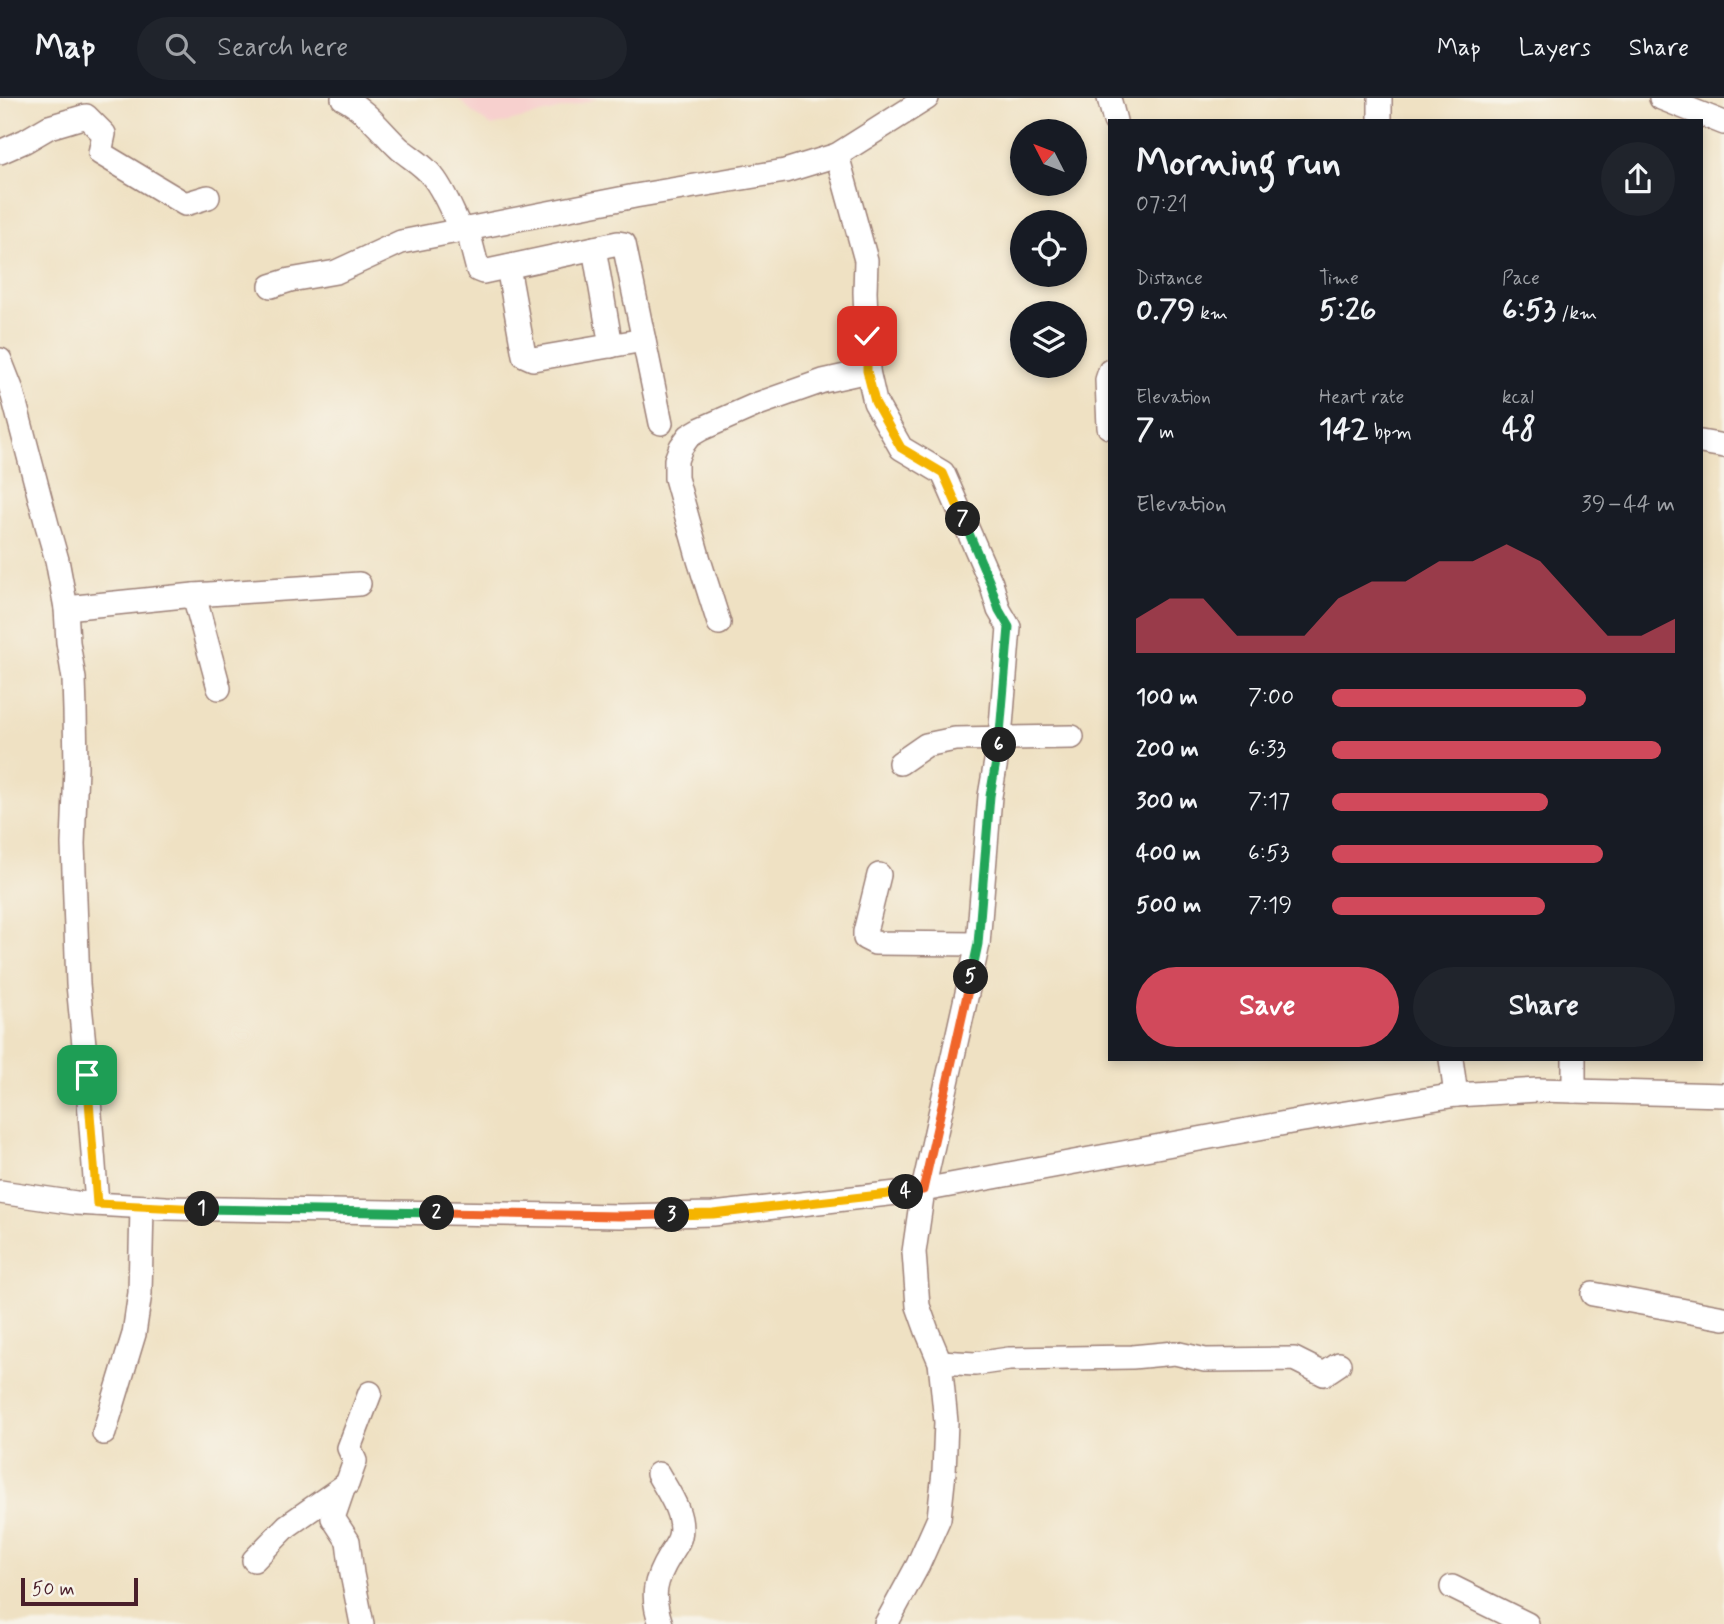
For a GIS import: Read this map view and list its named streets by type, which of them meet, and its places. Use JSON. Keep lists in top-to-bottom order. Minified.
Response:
{"scale_bar":"50 m","north":"top left","page":{"header":"Map","search":"Search here","nav":["Map","Layers","Share"],"heading":["Morning run","07:21"],"stats":[["Distance","0.79 km"],["Time","5:26"],["Pace","6:53 /km"],["Elevation","7 m"],["Heart rate","142 bpm"],["kcal","48"]],"chart":["Elevation","39–44 m"],"pins":["7","6","5","4","1","2","3"],"list":[{"name":"100 m","note":"7:00"},{"name":"200 m","note":"6:33"},{"name":"300 m","note":"7:17"},{"name":"400 m","note":"6:53"},{"name":"500 m","note":"7:19"}],"buttons":["Save","Share"],"scale":"50 m"}}
